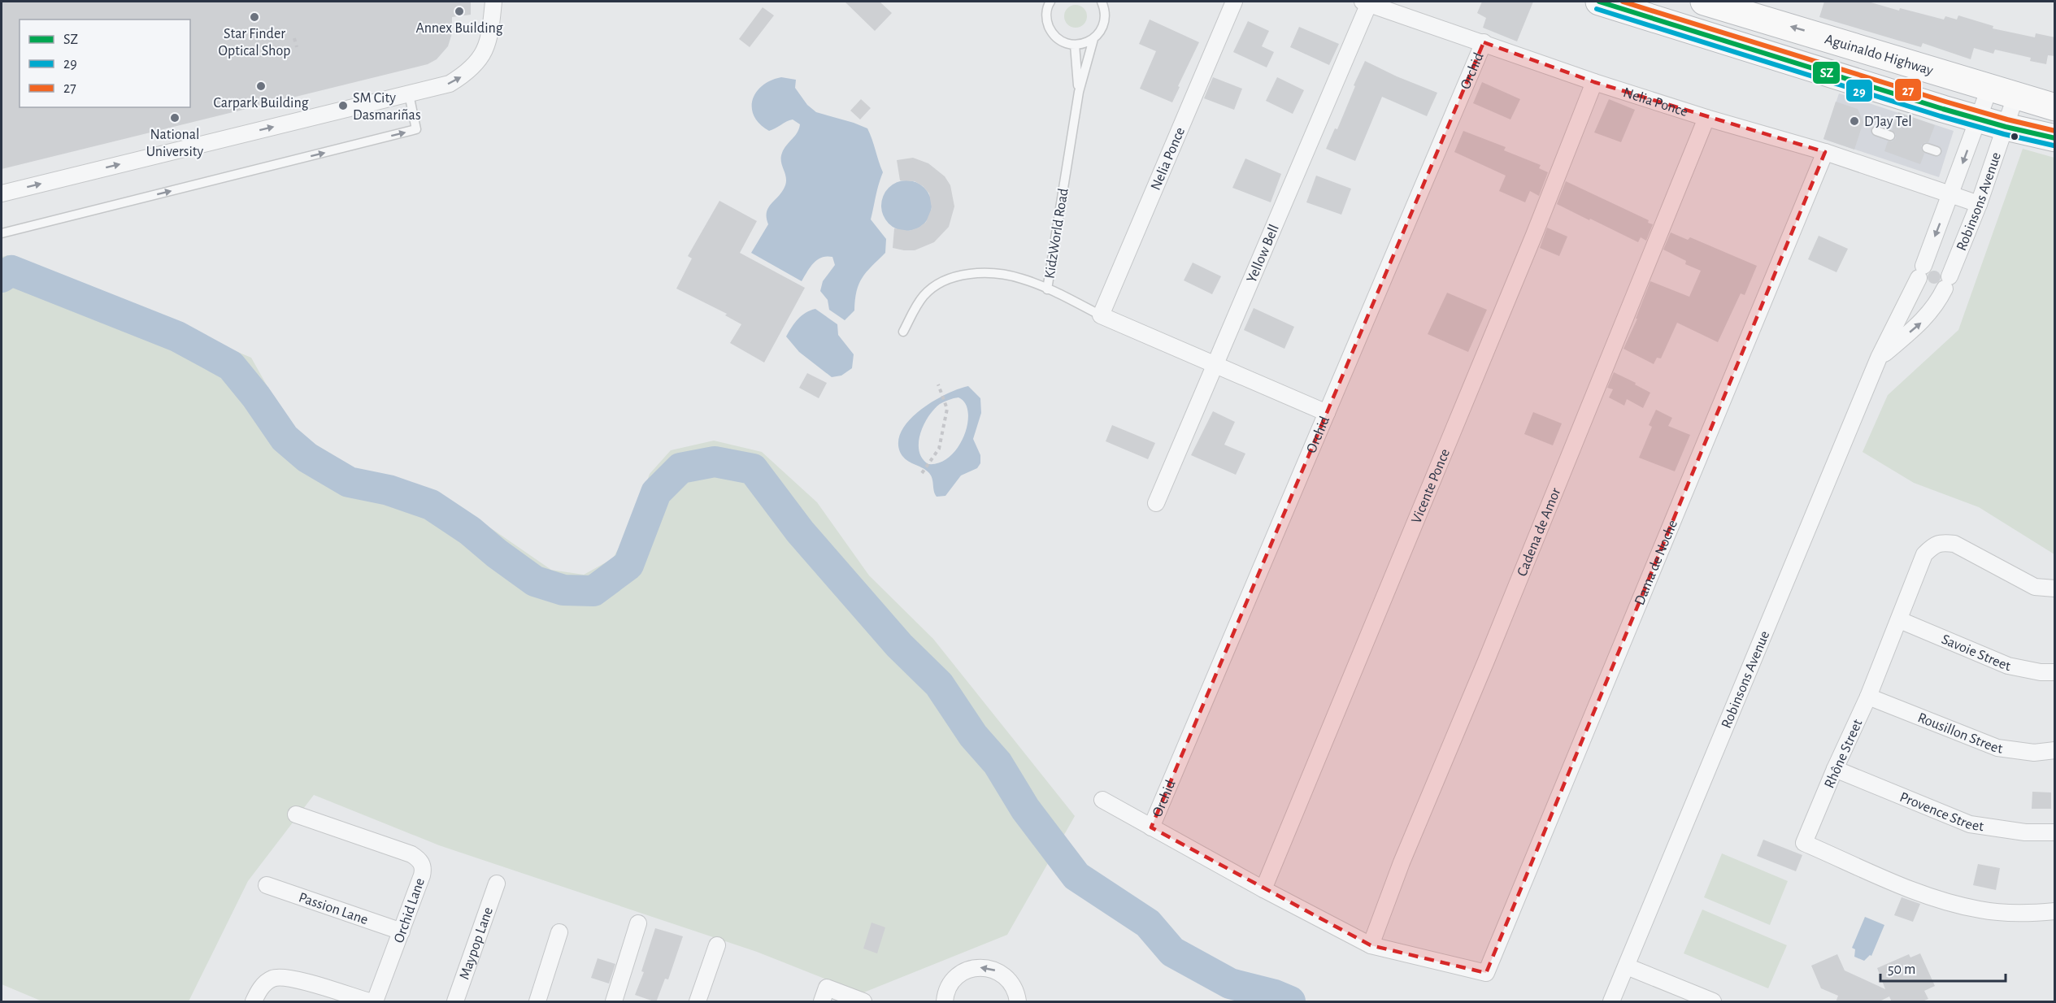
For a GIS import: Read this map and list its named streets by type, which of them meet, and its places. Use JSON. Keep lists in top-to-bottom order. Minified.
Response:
{"streets":{"highway":["Aguinaldo Highway"],"street":["Orchid","Nelia Ponce","Robinsons Avenue","Yellow Bell","Vicente Ponce","Cadena de Amor","Dama de Noche","Savoie Street","Rousillon Street","Rhône Street","Provence Street","Passion Lane","Orchid Lane","Maypop Lane"],"lane":["KidzWorld Road"]},"crossings":[["Aguinaldo Highway","Robinsons Avenue"],["Orchid","Nelia Ponce"],["Nelia Ponce","Robinsons Avenue"],["Nelia Ponce","Yellow Bell"],["Nelia Ponce","Vicente Ponce"],["Nelia Ponce","Cadena de Amor"],["Nelia Ponce","Dama de Noche"],["Cadena de Amor","Dama de Noche"],["Savoie Street","Rhône Street"],["Rousillon Street","Rhône Street"],["Rhône Street","Provence Street"],["Passion Lane","Orchid Lane"]],"places":["Annex Building","Star Finder Optical Shop","Carpark Building","SM City Dasmariñas","National University","D'Jay Tel"],"lines":["transit line SZ","transit line 27","transit line 29"],"legend":["SZ","29","27"],"scale_bar":"50 m"}
